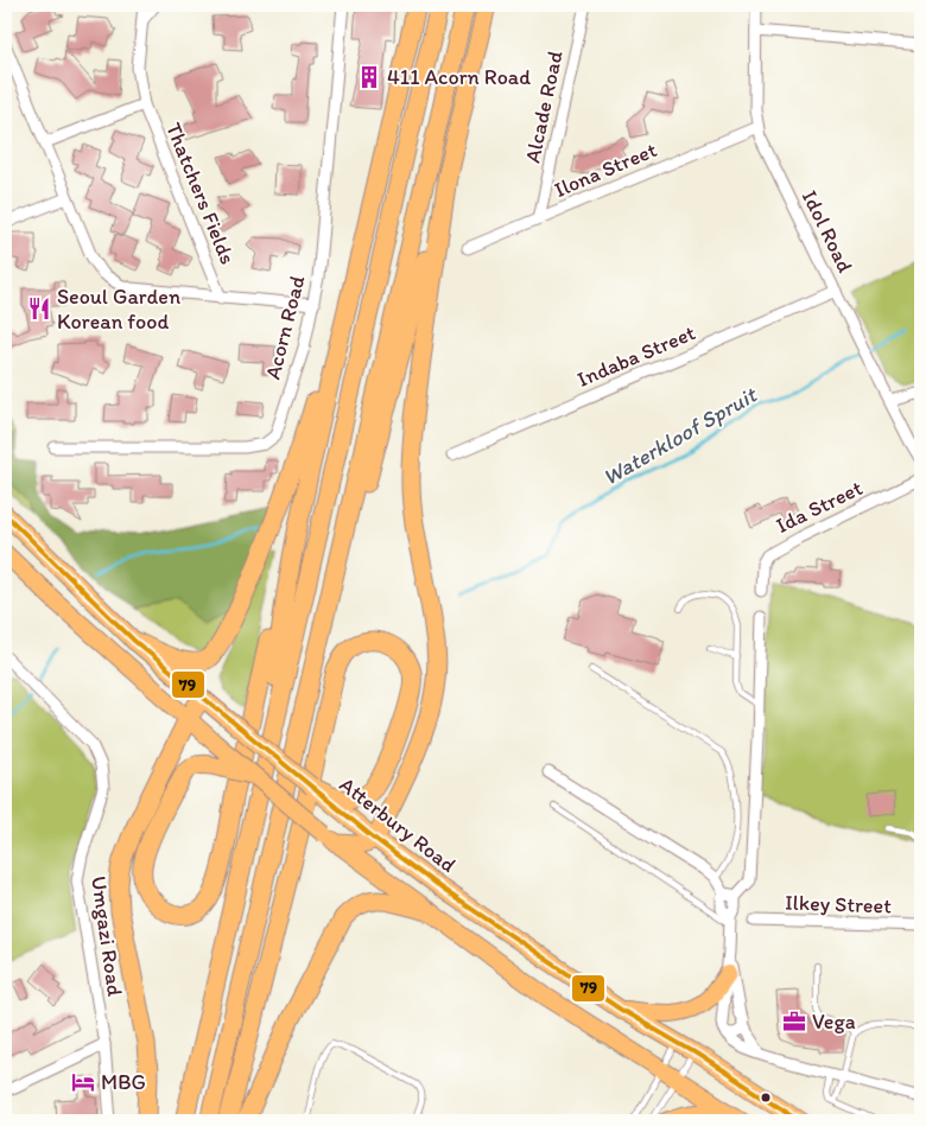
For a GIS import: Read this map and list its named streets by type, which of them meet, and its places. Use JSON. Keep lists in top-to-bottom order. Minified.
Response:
{"streets":{"main road":["Atterbury Road"],"street":["Alcade Road","Ilona Street","Thatchers Fields","Idol Road","Acorn Road","Indaba Street","Ida Street","Ilkey Street","Umgazi Road"]},"crossings":[["Alcade Road","Ilona Street"],["Ilona Street","Idol Road"],["Thatchers Fields","Acorn Road"],["Idol Road","Indaba Street"]],"water":["Waterkloof Spruit"],"places":{"building":["411 Acorn Road"],"restaurant":["Seoul Garden Korean food"],"office":["Vega"],"hotel":["MBG"]},"lines":["transit line 79"]}
